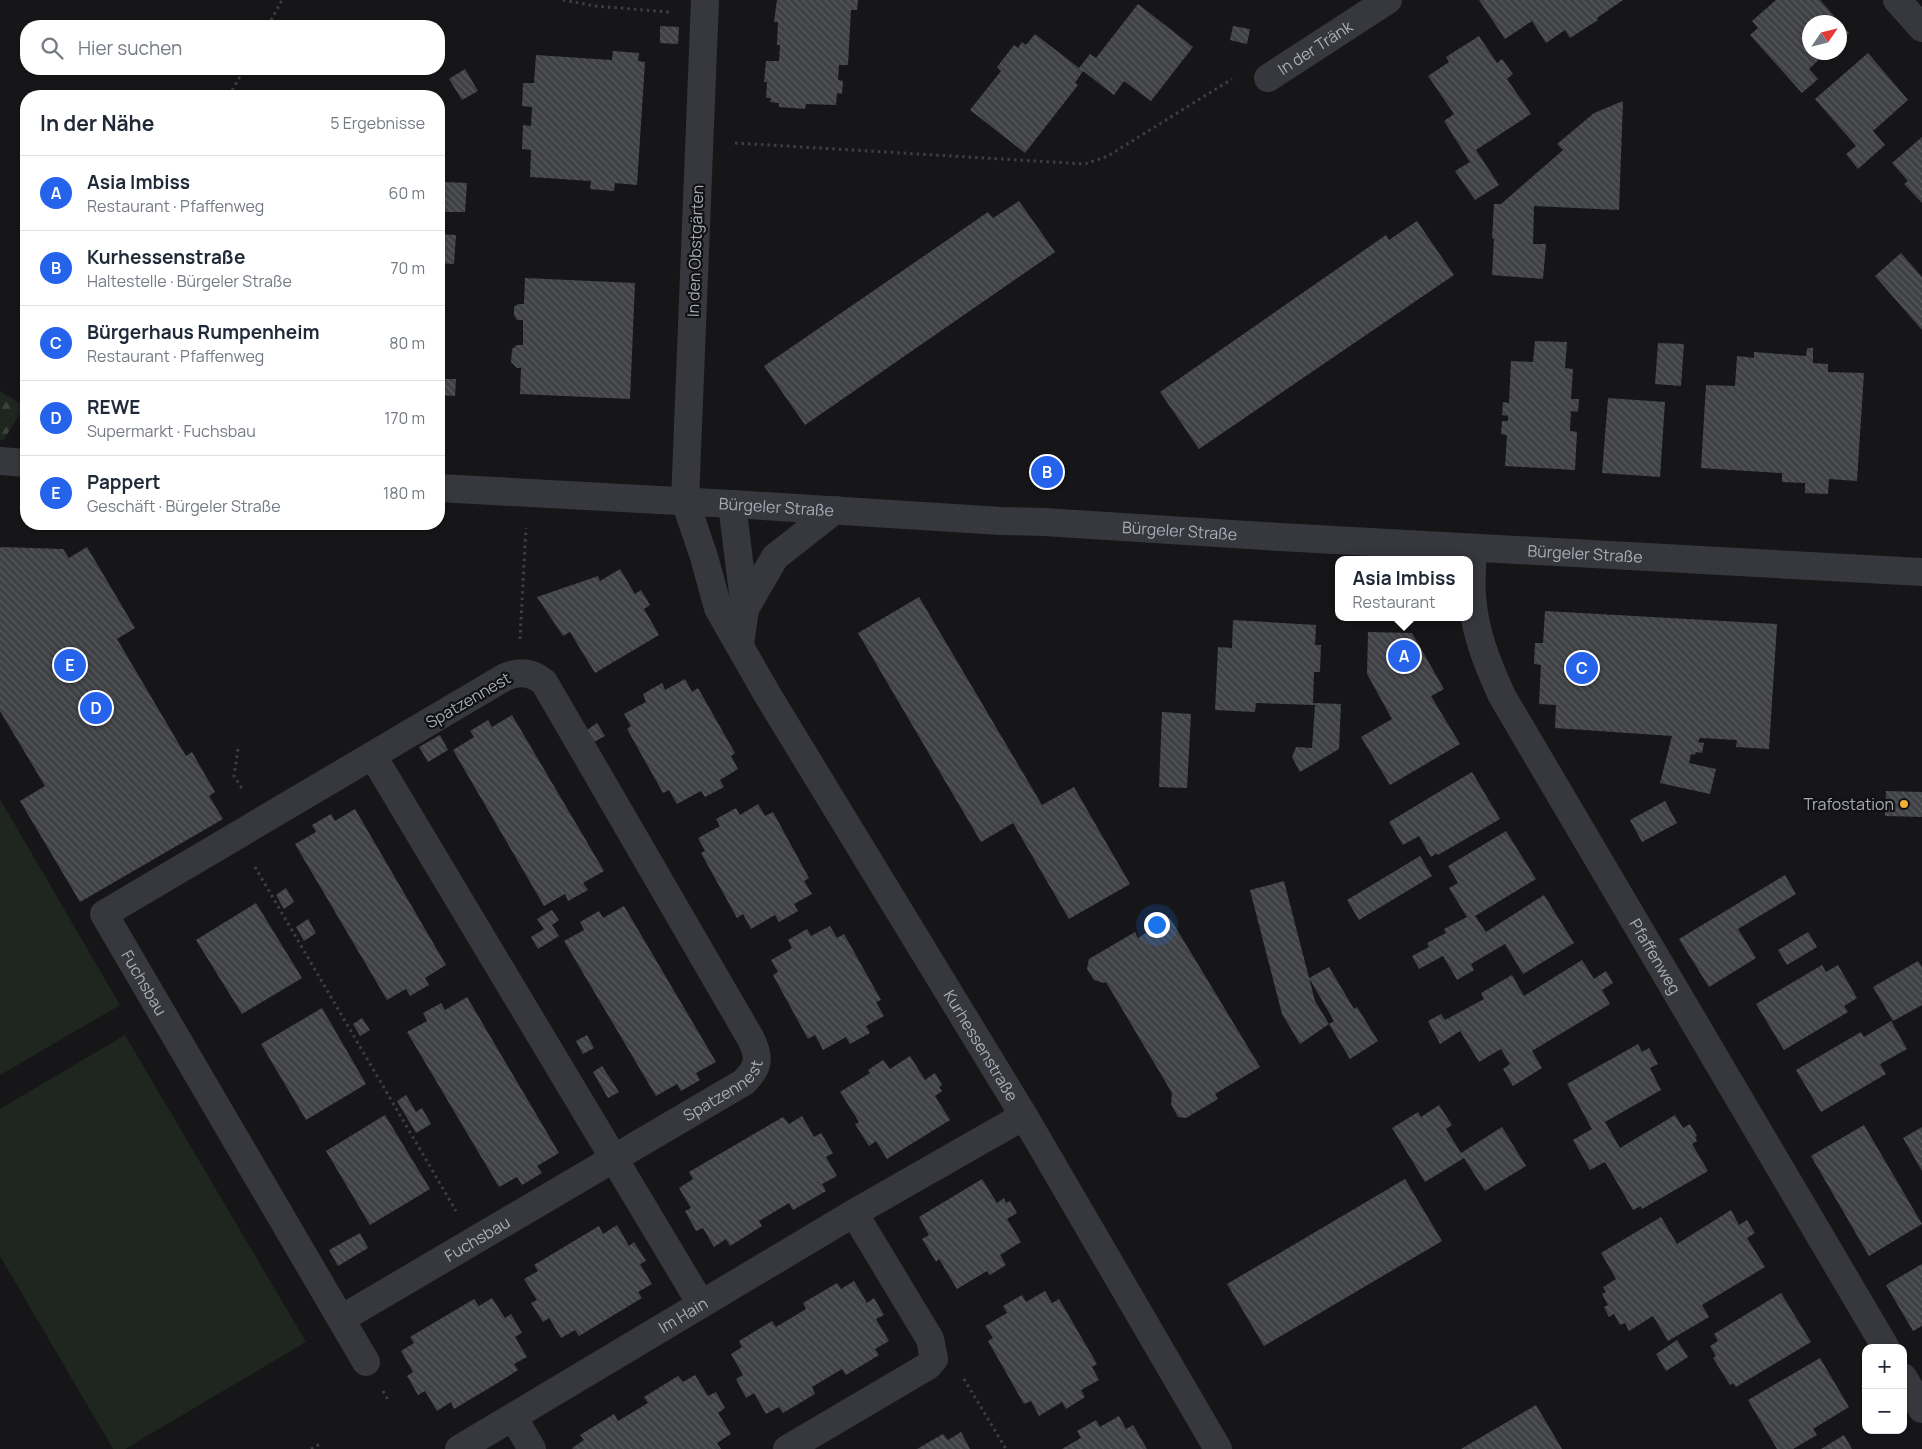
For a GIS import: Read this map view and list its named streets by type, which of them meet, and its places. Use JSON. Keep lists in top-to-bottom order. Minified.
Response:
{"streets":{"street":["In der Tränk","In den Obstgärten","Bürgeler Straße","Spatzennest","Pfaffenweg","Fuchsbau","Kurhessenstraße","Im Hain"]},"crossings":[["In den Obstgärten","Bürgeler Straße"],["In den Obstgärten","Kurhessenstraße"],["Bürgeler Straße","Pfaffenweg"],["Bürgeler Straße","Kurhessenstraße"],["Spatzennest","Fuchsbau"],["Kurhessenstraße","Im Hain"]],"places":["Trafostation"],"north":"top right","page":{"search":"Hier suchen","heading":["In der Nähe","5 Ergebnisse"],"list":[{"mark":"A","name":"Asia Imbiss","note":"Restaurant · Pfaffenweg","value":"60 m"},{"mark":"B","name":"Kurhessenstraße","note":"Haltestelle · Bürgeler Straße","value":"70 m"},{"mark":"C","name":"Bürgerhaus Rumpenheim","note":"Restaurant · Pfaffenweg","value":"80 m"},{"mark":"D","name":"REWE","note":"Supermarkt · Fuchsbau","value":"170 m"},{"mark":"E","name":"Pappert","note":"Geschäft · Bürgeler Straße","value":"180 m"}],"pins":["B","A","E","C","D"],"popup":["Asia Imbiss","Restaurant"],"map_buttons":["+","−"]}}
